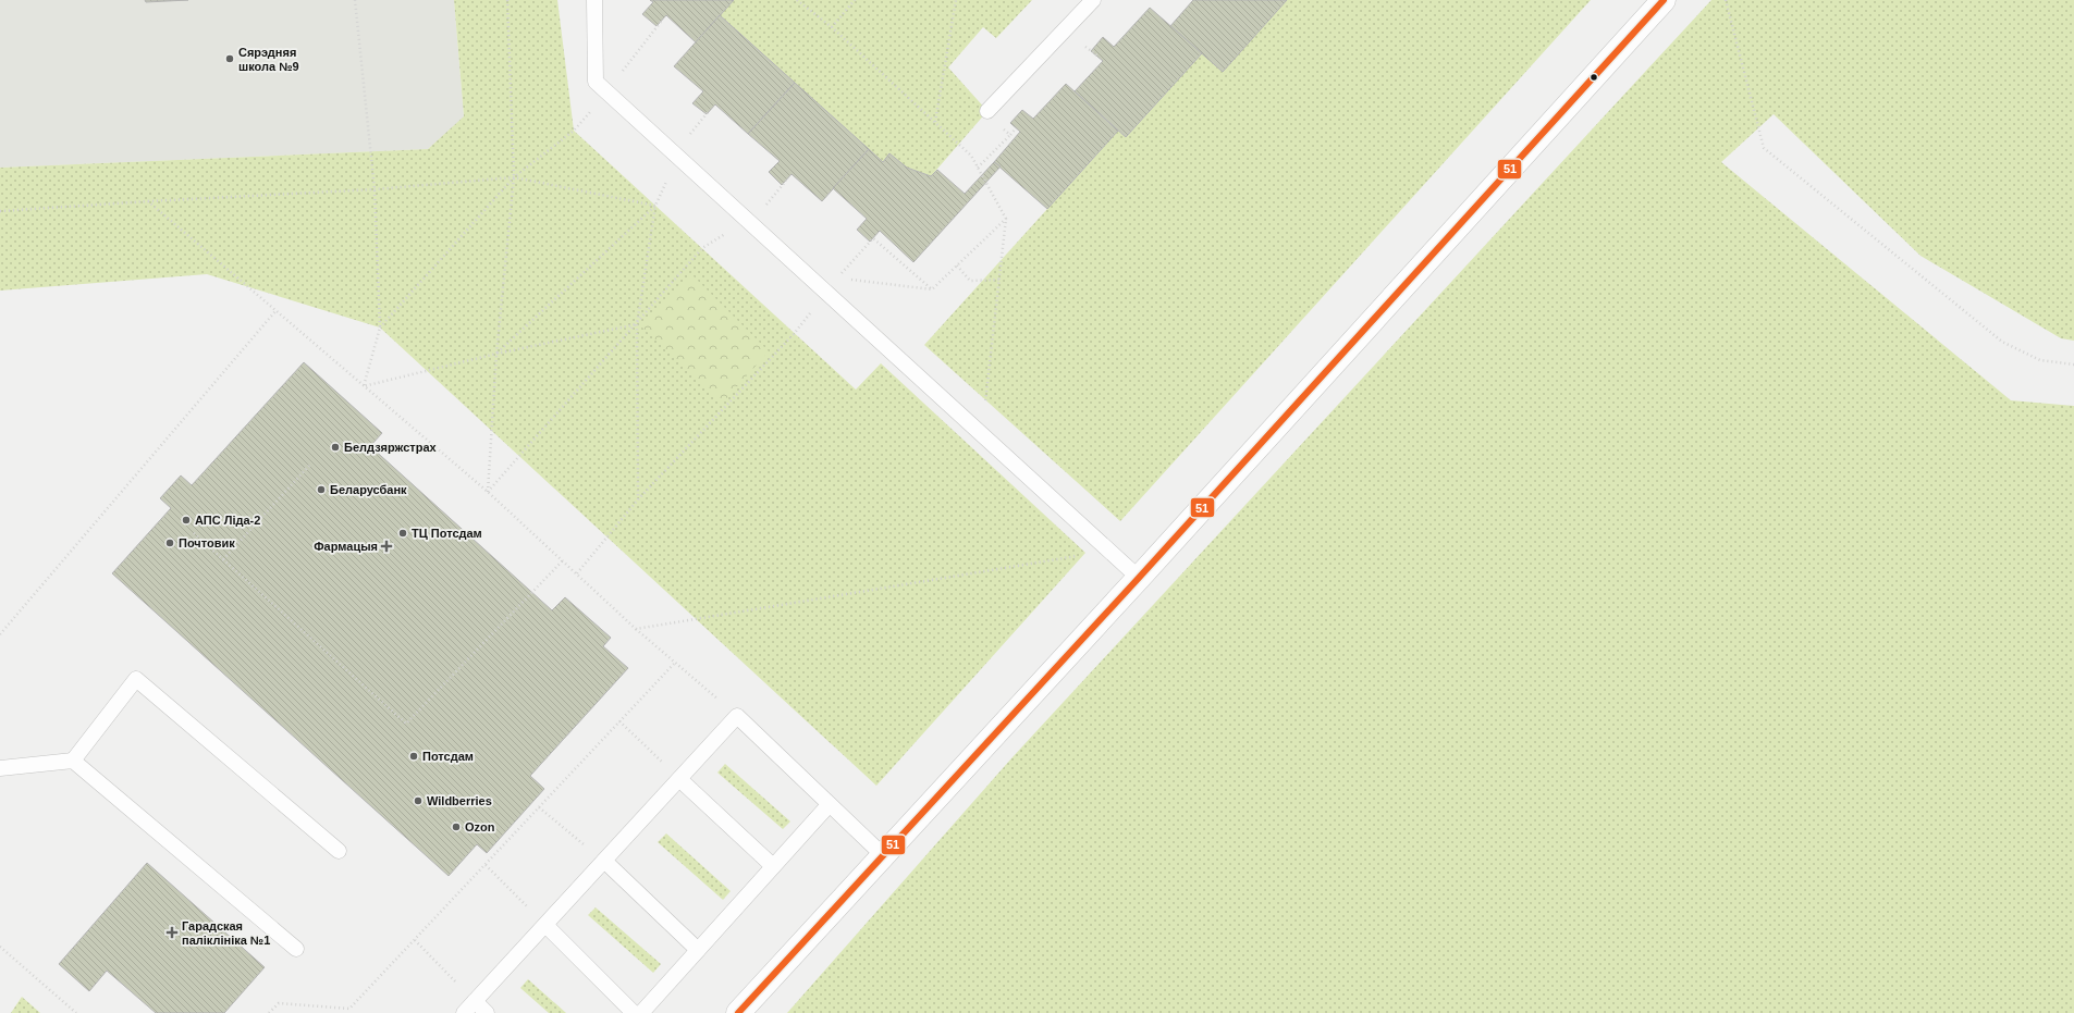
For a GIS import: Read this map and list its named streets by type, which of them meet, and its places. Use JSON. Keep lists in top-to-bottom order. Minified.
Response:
{"places":{"other":["Сярэдняя школа №9","Белдзяржстрах","Беларусбанк","АПС Ліда-2","ТЦ Потсдам","Почтовик","Потсдам","Wildberries","Ozon"],"health":["Фармацыя","Гарадская паліклініка №1"]},"lines":["transit line 51"]}
